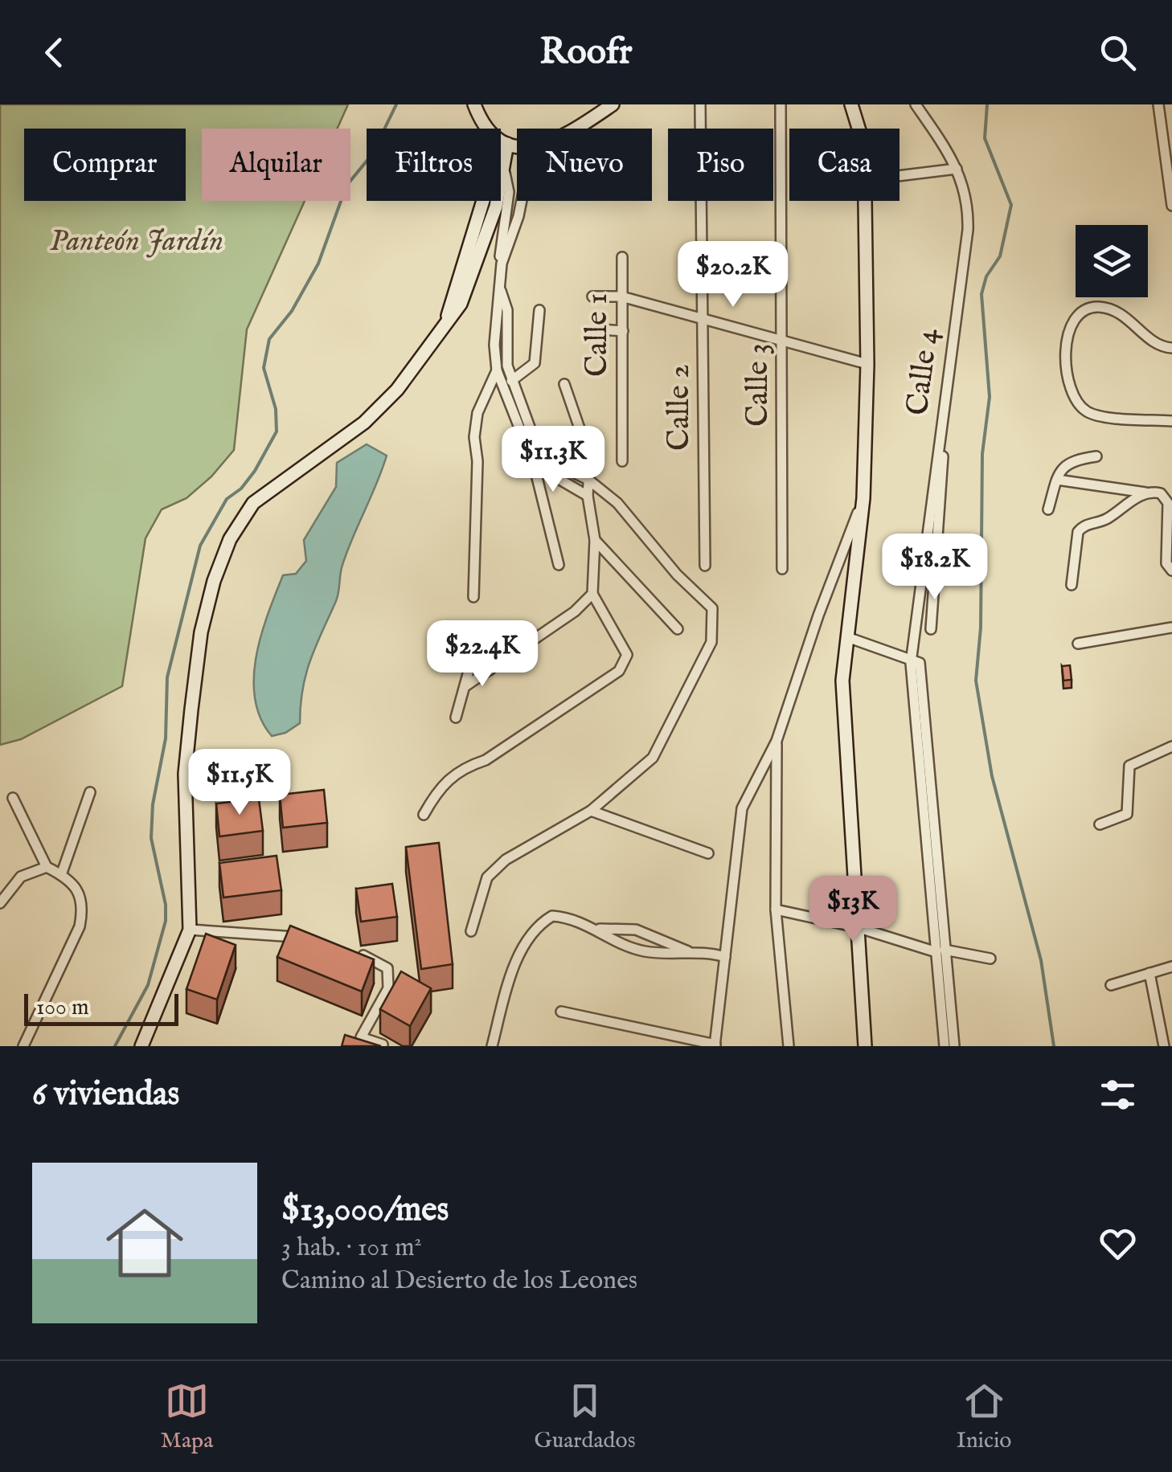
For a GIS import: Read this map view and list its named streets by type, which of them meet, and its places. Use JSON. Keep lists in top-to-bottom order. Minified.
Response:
{"streets":{"street":["Calle 1","Calle 4","Calle 3","Calle 2"]},"parks":["Panteón Jardín"],"scale_bar":"100 m","page":{"header":"Roofr","chip":["Comprar","Alquilar","Filtros","Nuevo","Piso","Casa"],"price":["$20.2K","$11.3K","$18.2K","$22.4K","$11.5K","$13K"],"scale":"100 m","heading":"6 viviendas","list":[{"name":"$13,000/mes","note":"3 hab. · 101 m² · Camino al Desierto de los Leones"}],"tabs":["Mapa","Guardados","Inicio"]}}
